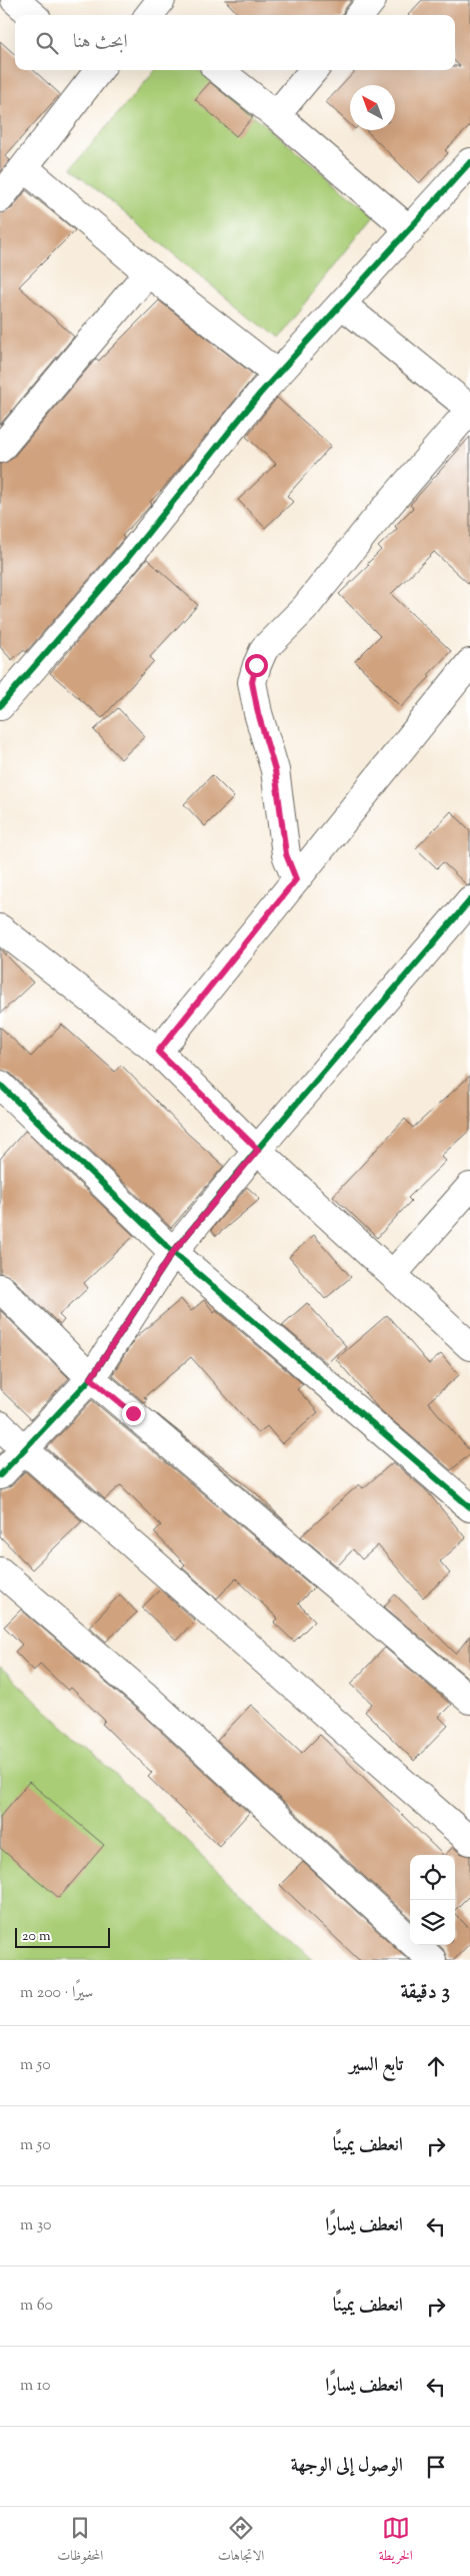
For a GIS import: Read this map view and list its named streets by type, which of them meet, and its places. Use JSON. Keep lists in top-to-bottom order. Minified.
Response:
{"scale_bar":"20 m","north":"top left","page":{"search":"ابحث هنا","scale":"20 m","heading":["3 دقيقة","سيرًا · 200 m"],"list":[["تابع السير","50 m"],["انعطف يمينًا","50 m"],["انعطف يسارًا","30 m"],["انعطف يمينًا","60 m"],["انعطف يسارًا","10 m"],"الوصول إلى الوجهة"],"nav":["الخريطة","الاتجاهات","المحفوظات"]}}
